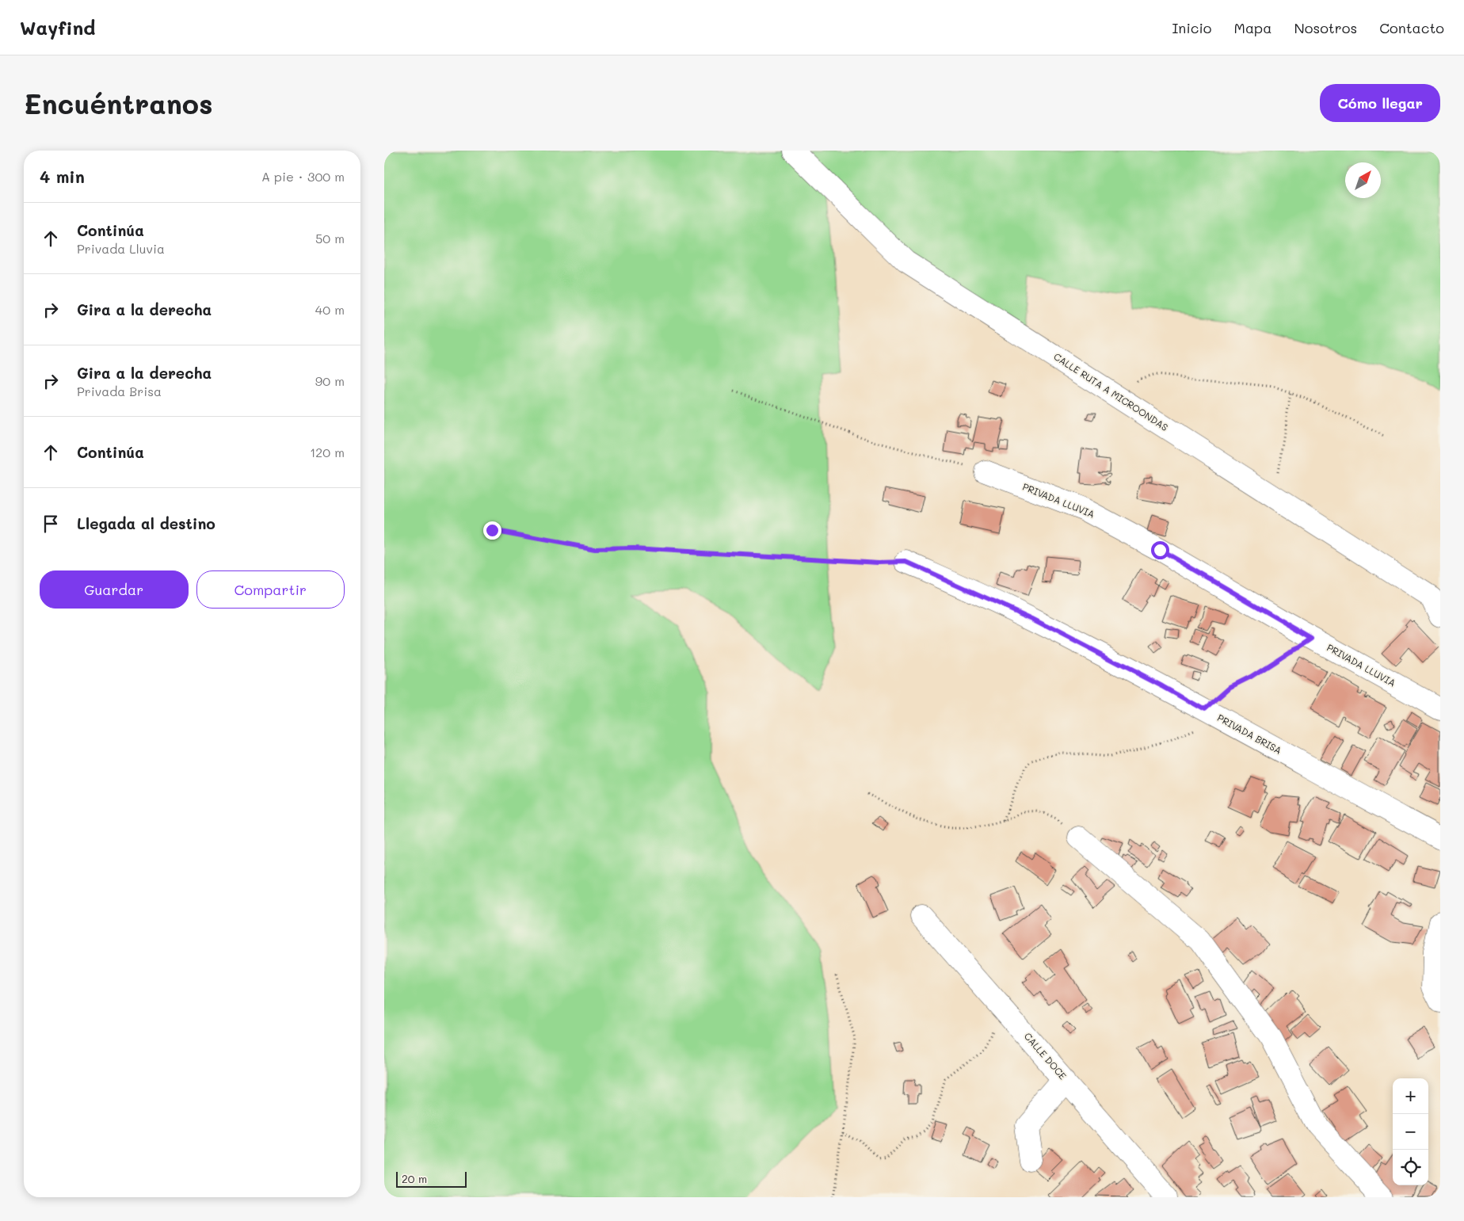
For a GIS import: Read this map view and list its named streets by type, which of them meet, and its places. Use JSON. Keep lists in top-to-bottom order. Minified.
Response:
{"streets":{"street":["CALLE RUTA A MICROONDAS","PRIVADA LLUVIA","PRIVADA BRISA","CALLE DOCE"]},"scale_bar":"20 m","north":"top right","page":{"header":"Wayfind","nav":["Inicio","Mapa","Nosotros","Contacto"],"buttons":["Cómo llegar",["Guardar","Compartir"]],"title":"Encuéntranos","heading":["4 min","A pie · 300 m"],"list":[["Continúa","Privada Lluvia","50 m"],["Gira a la derecha","40 m"],["Gira a la derecha","Privada Brisa","90 m"],["Continúa","120 m"],"Llegada al destino"],"map_buttons":["+","−"],"scale":"20 m"}}
